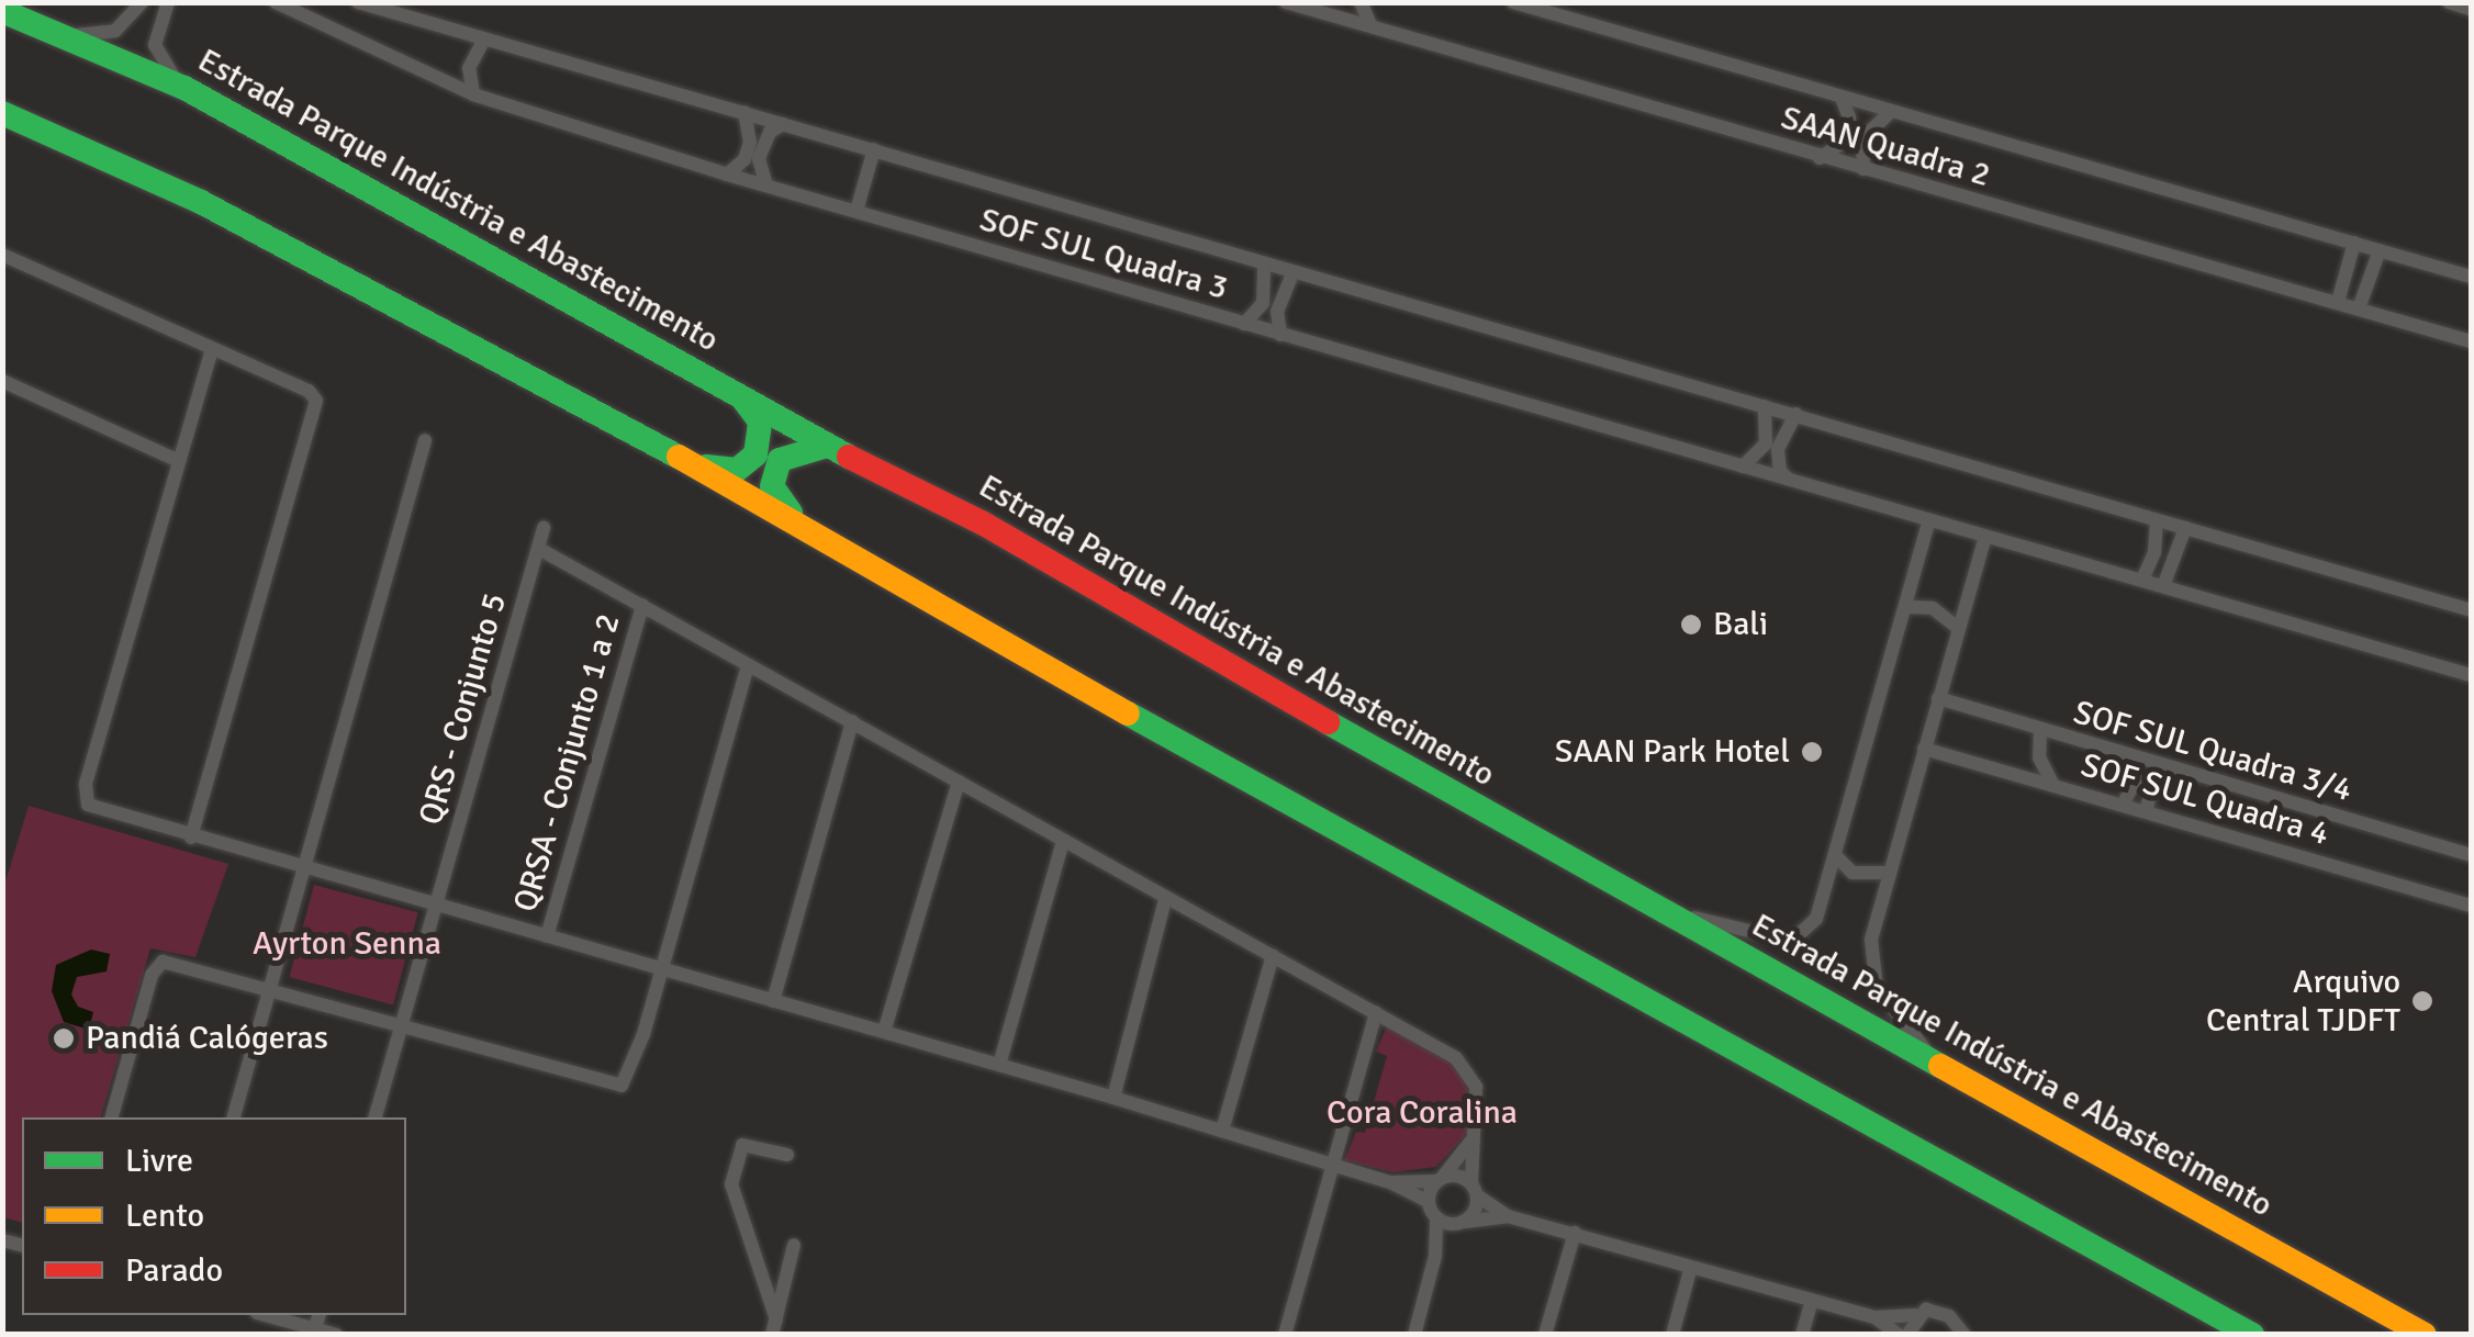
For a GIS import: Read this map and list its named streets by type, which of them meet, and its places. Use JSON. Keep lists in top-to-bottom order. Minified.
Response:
{"streets":{"highway":["Estrada Parque Indústria e Abastecimento"],"street":["SAAN Quadra 2","SOF SUL Quadra 3","QRS - Conjunto 5","SOF SUL Quadra 3/4","QRSA - Conjunto 1 a 2","SOF SUL Quadra 4"]},"parks":["Ayrton Senna","Cora Coralina"],"places":["Bali","SAAN Park Hotel","Arquivo Central TJDFT","Pandiá Calógeras"],"legend":["Livre","Lento","Parado"]}
